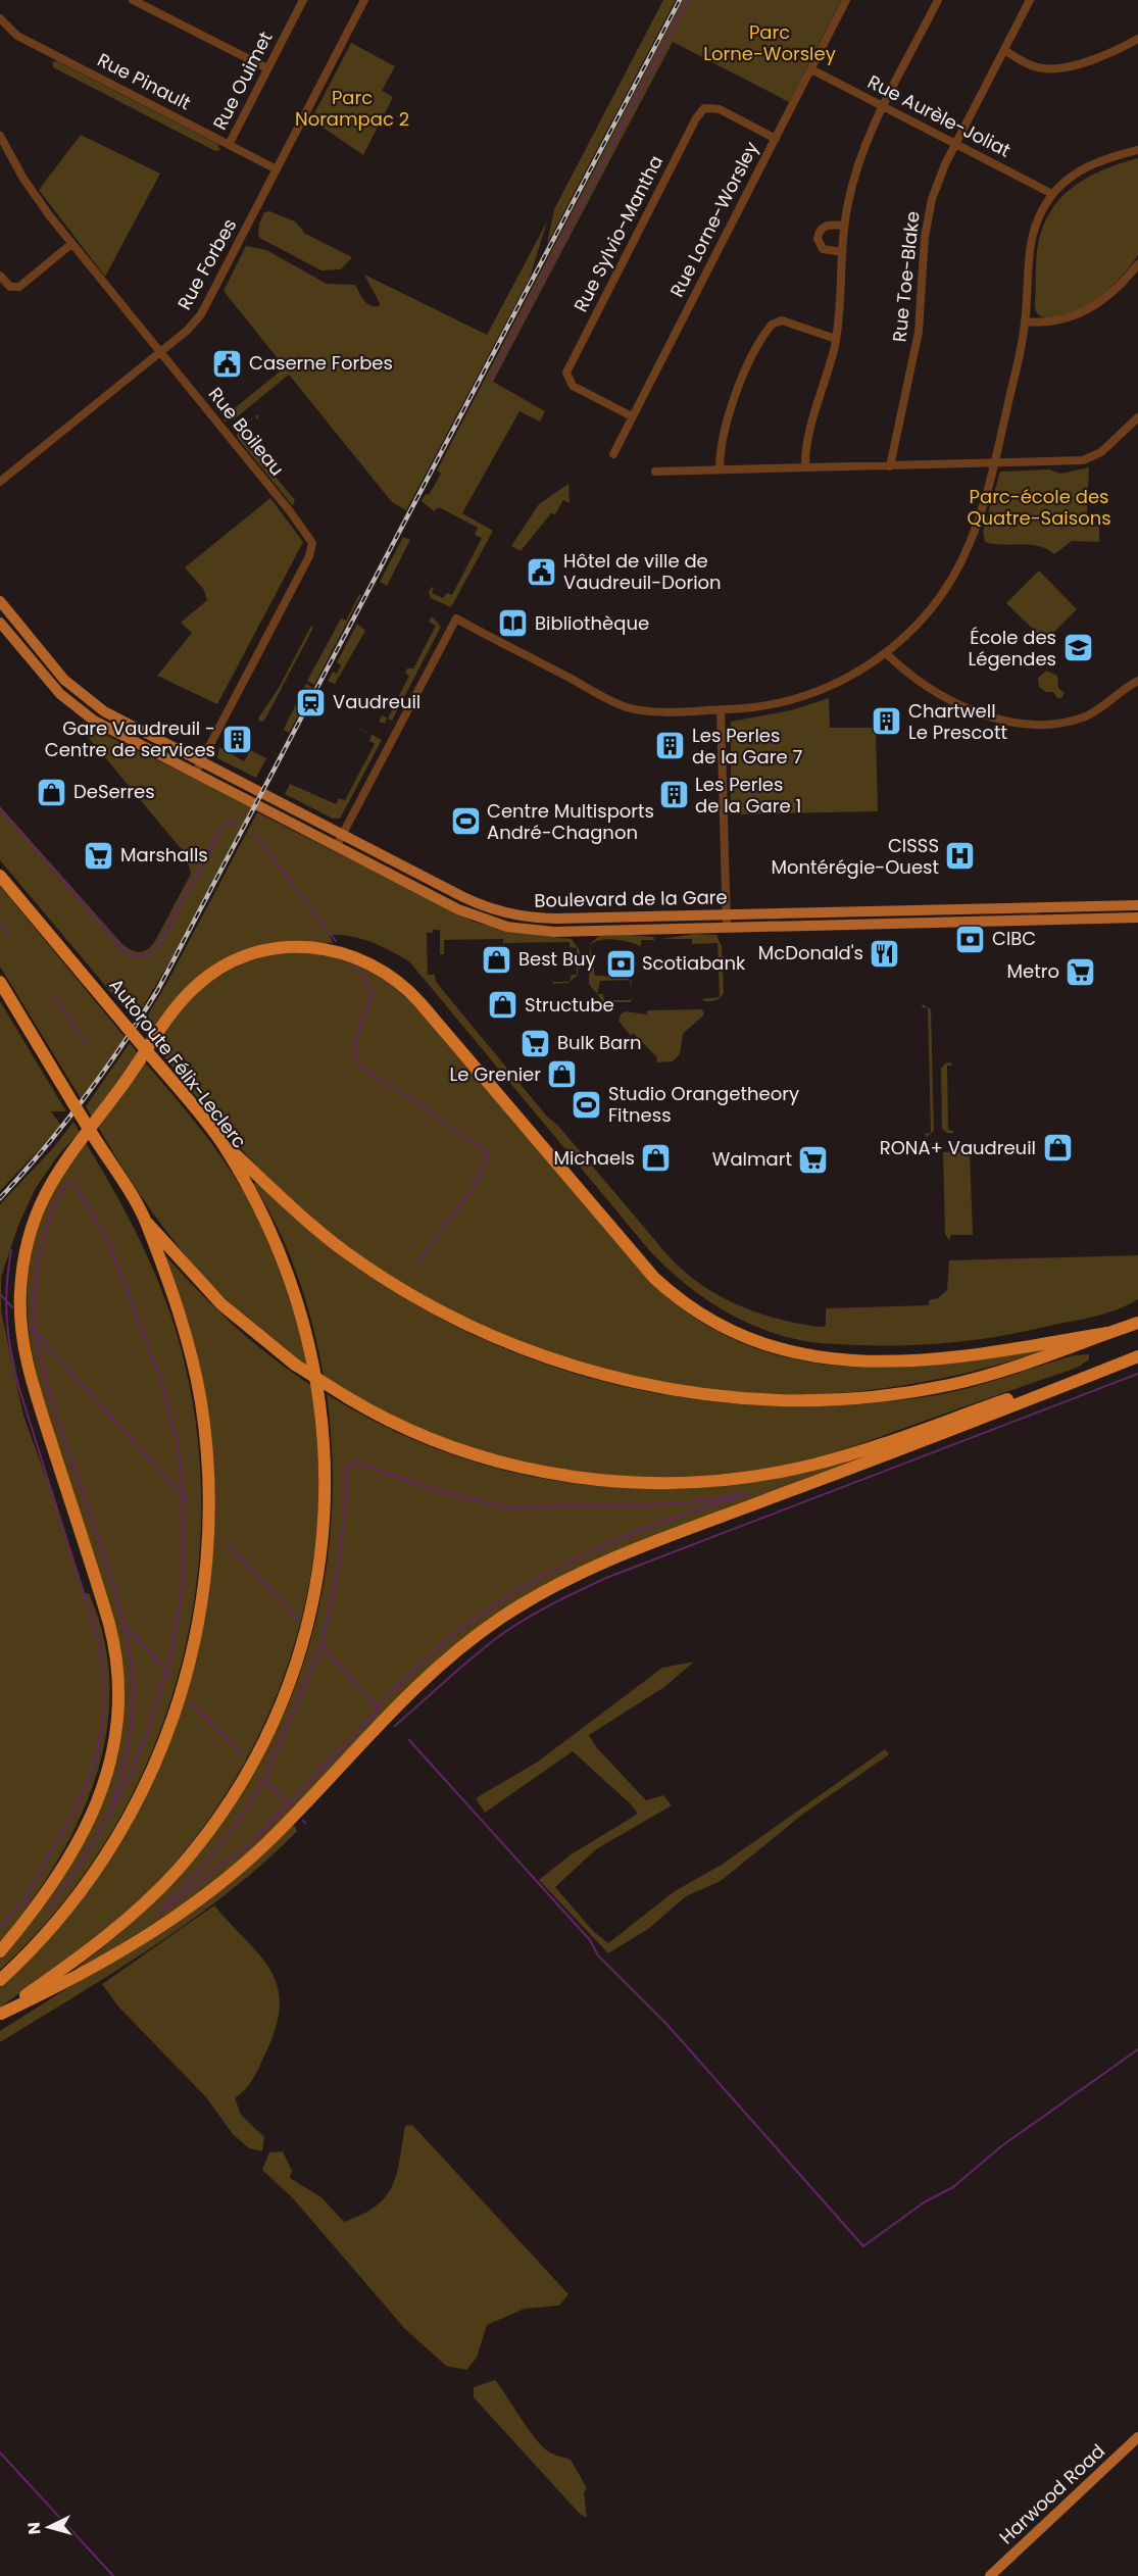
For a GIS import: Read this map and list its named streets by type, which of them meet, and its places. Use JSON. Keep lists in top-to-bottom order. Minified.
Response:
{"streets":{"highway":["Autoroute Félix-Leclerc"],"main road":["Boulevard de la Gare","Harwood Road"],"street":["Rue Ouimet","Rue Pinault","Rue Aurèle-Joliat","Rue Lorne-Worsley","Rue Sylvio-Mantha","Rue Forbes","Rue Toe-Blake","Rue Boileau"]},"crossings":[["Rue Ouimet","Rue Pinault"],["Rue Pinault","Rue Forbes"],["Rue Aurèle-Joliat","Rue Lorne-Worsley"],["Rue Aurèle-Joliat","Rue Toe-Blake"],["Rue Lorne-Worsley","Rue Sylvio-Mantha"],["Rue Forbes","Rue Boileau"],["Rue Boileau","Boulevard de la Gare"]],"parks":["Parc Lorne-Worsley","Parc Norampac 2","Parc-école des Quatre-Saisons"],"places":{"public building":["Caserne Forbes","Hôtel de ville de Vaudreuil-Dorion"],"library":["Bibliothèque"],"school or university":["École des Légendes"],"station":["Vaudreuil"],"building":["Chartwell Le Prescott","Gare Vaudreuil - Centre de services","Les Perles de la Gare 7","Les Perles de la Gare 1"],"shop":["DeSerres","Best Buy","Structube","Le Grenier","RONA+ Vaudreuil","Michaels"],"sports":["Centre Multisports André-Chagnon","Studio Orangetheory Fitness"],"supermarket":["Marshalls","Metro","Bulk Barn","Walmart"],"hospital":["CISSS Montérégie-Ouest"],"bank":["CIBC","Scotiabank"],"restaurant":["McDonald's"]},"north":"left"}
